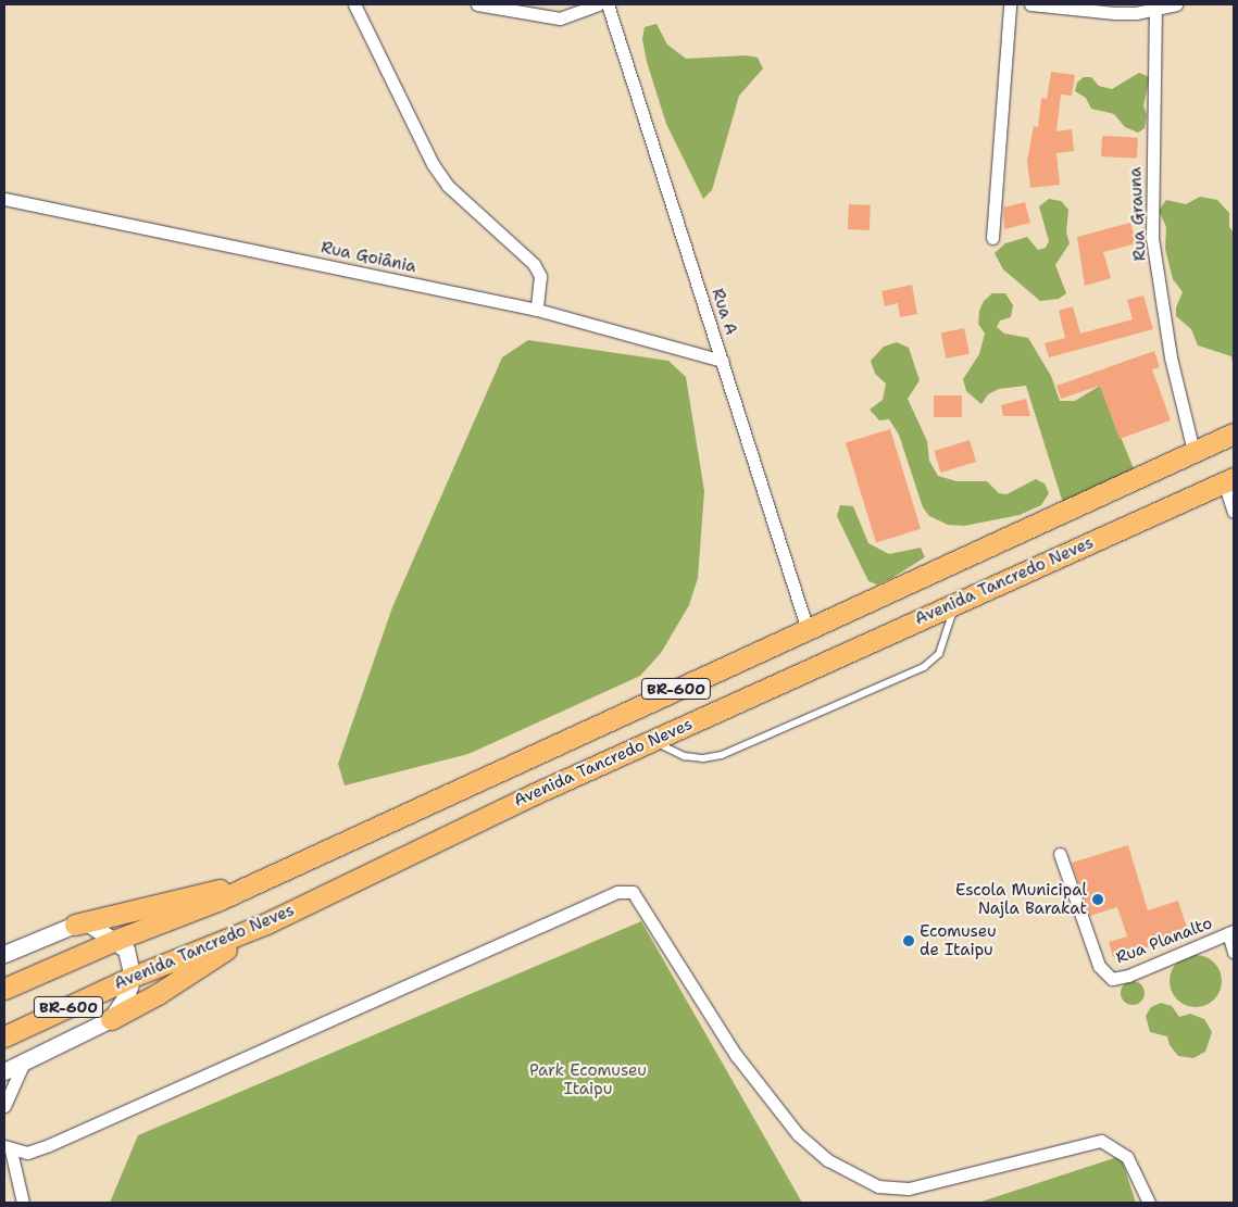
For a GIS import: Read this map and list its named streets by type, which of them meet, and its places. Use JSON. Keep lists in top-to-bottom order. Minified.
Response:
{"streets":{"main road":["Avenida Tancredo Neves","BR-600"],"street":["Rua Grauna","Rua Goiânia","Rua A","Rua Planalto"]},"crossings":[["Rua Grauna","BR-600"],["Rua Goiânia","Rua A"],["Rua A","BR-600"]],"parks":["Park Ecomuseu Itaipu"],"places":["Escola Municipal Najla Barakat","Ecomuseu de Itaipu"]}
